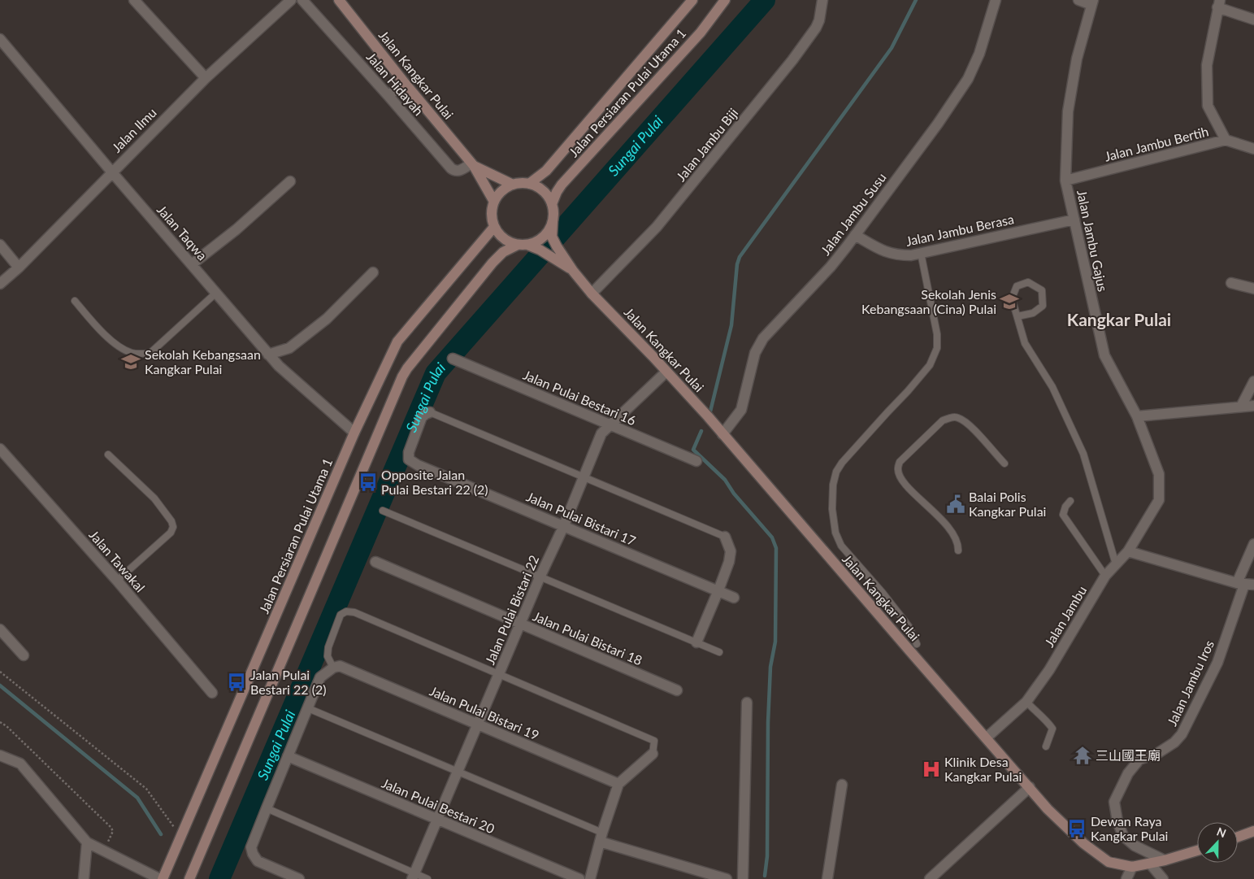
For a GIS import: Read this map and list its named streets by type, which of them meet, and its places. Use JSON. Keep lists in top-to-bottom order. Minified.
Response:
{"streets":{"main road":["Jalan Kangkar Pulai","Jalan Persiaran Pulai Utama 1"],"street":["Jalan Hidayah","Jalan Ilmu","Jalan Jambu Bertih","Jalan Jambu Biji","Jalan Jambu Susu","Jalan Jambu Berasa","Jalan Taqwa","Jalan Jambu Gajus","Jalan Pulai Bestari 16","Jalan Pulai Bistari 17","Jalan Tawakal","Jalan Pulai Bistari 22","Jalan Jambu","Jalan Pulai Bistari 18","Jalan Jambu Iros","Jalan Pulai Bistari 19","Jalan Pulai Bestari 20"]},"crossings":[["Jalan Kangkar Pulai","Jalan Hidayah"],["Jalan Kangkar Pulai","Jalan Persiaran Pulai Utama 1"],["Jalan Kangkar Pulai","Jalan Jambu Biji"],["Jalan Kangkar Pulai","Jalan Jambu Susu"],["Jalan Kangkar Pulai","Jalan Pulai Bistari 22"],["Jalan Kangkar Pulai","Jalan Jambu"],["Jalan Kangkar Pulai","Jalan Jambu Iros"],["Jalan Persiaran Pulai Utama 1","Jalan Taqwa"],["Jalan Ilmu","Jalan Taqwa"],["Jalan Jambu Bertih","Jalan Jambu Gajus"],["Jalan Jambu Susu","Jalan Jambu Berasa"],["Jalan Jambu Berasa","Jalan Jambu Gajus"],["Jalan Jambu Gajus","Jalan Jambu"],["Jalan Pulai Bestari 16","Jalan Pulai Bistari 22"],["Jalan Pulai Bistari 17","Jalan Pulai Bistari 22"],["Jalan Pulai Bistari 22","Jalan Pulai Bistari 18"],["Jalan Pulai Bistari 22","Jalan Pulai Bistari 19"],["Jalan Pulai Bistari 22","Jalan Pulai Bestari 20"]],"districts":["Kangkar Pulai"],"water":["Sungai Pulai"],"places":{"school or university":["Sekolah Jenis Kebangsaan (Cina) Pulai","Sekolah Kebangsaan Kangkar Pulai"],"bus stop":["Opposite Jalan Pulai Bestari 22 (2)","Jalan Pulai Bestari 22 (2)","Dewan Raya Kangkar Pulai"],"public building":["Balai Polis Kangkar Pulai"],"temple":["三山國王廟"],"hospital":["Klinik Desa Kangkar Pulai"]},"north":"top"}
